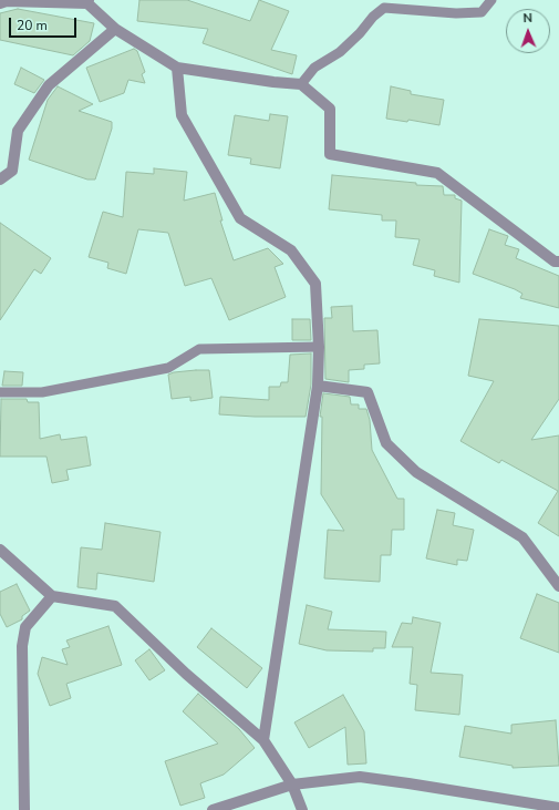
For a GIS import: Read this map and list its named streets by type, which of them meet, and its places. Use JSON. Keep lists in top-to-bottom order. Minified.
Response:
{"scale_bar":"20 m","north":"top"}
